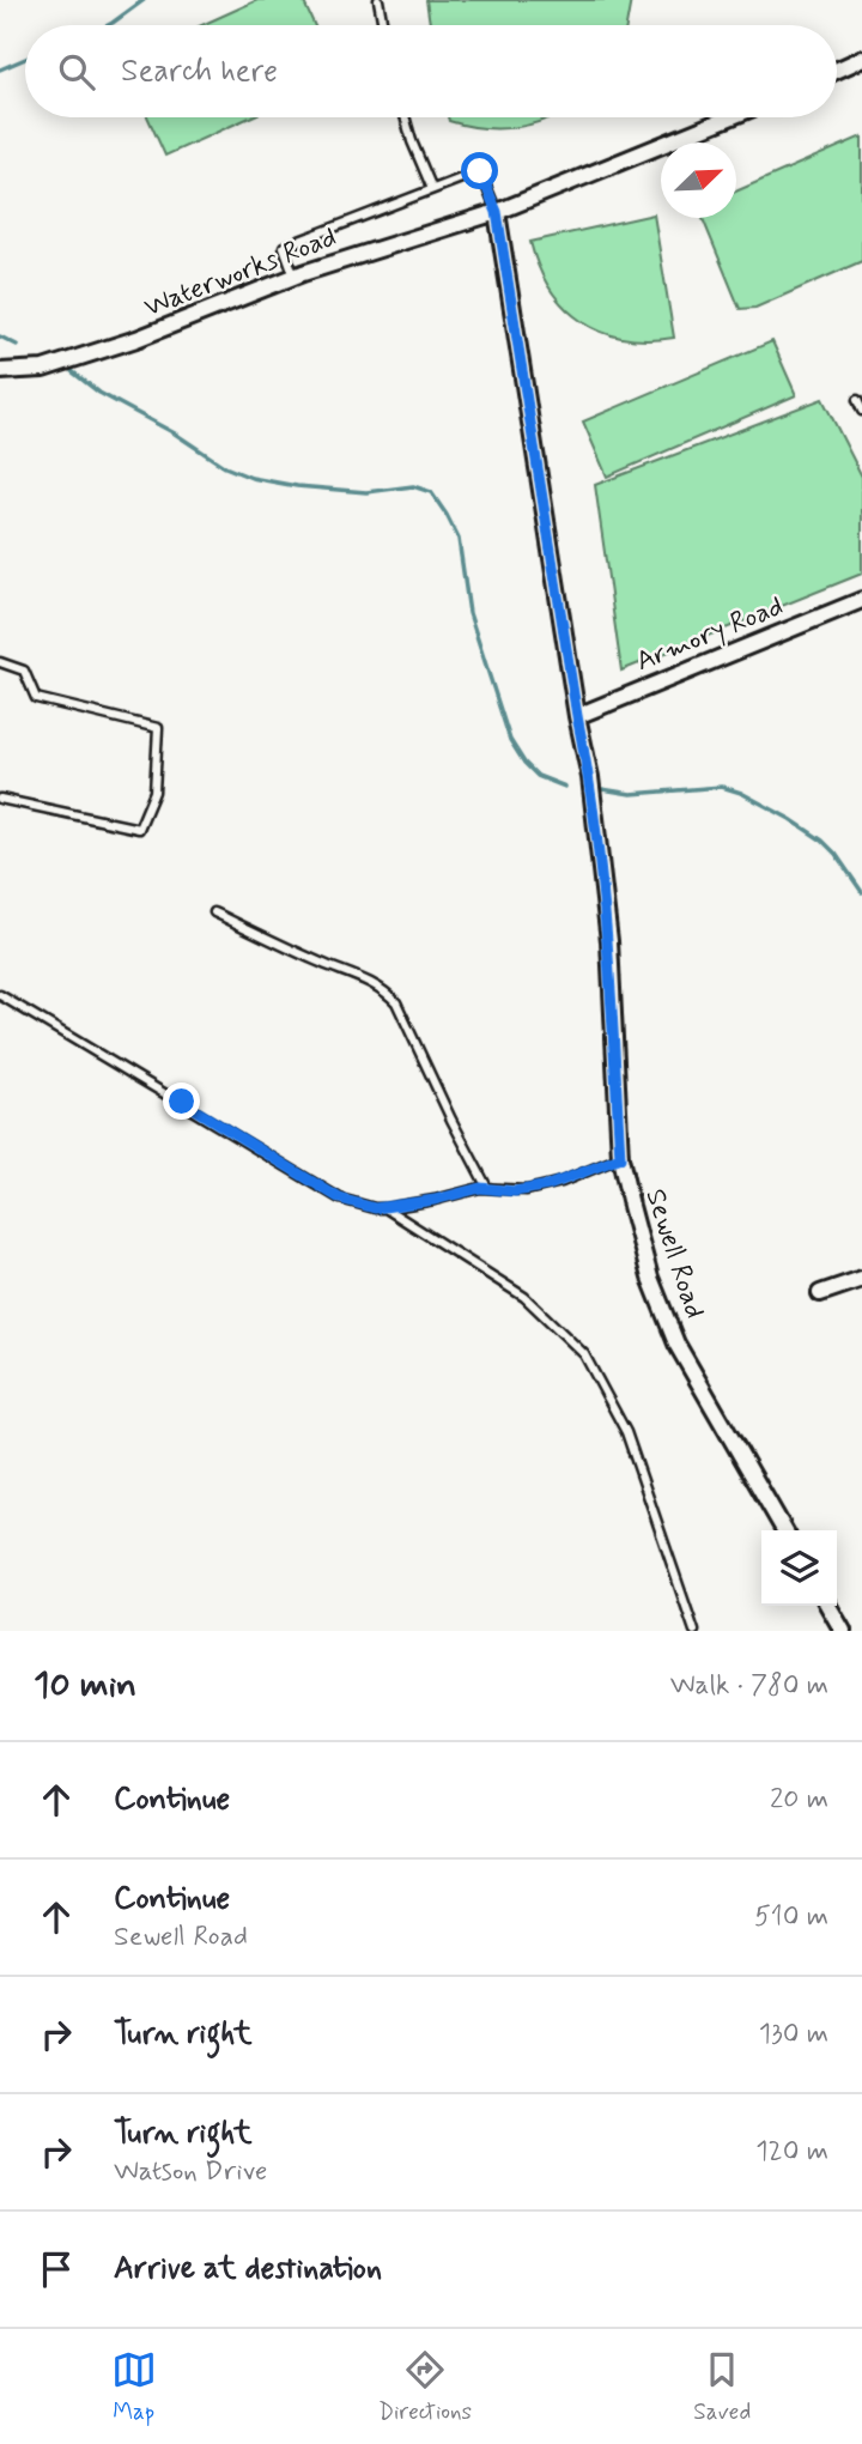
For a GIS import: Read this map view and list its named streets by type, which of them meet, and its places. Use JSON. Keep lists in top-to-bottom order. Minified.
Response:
{"streets":{"street":["Waterworks Road","Armory Road","Sewell Road"]},"crossings":[["Waterworks Road","Sewell Road"],["Armory Road","Sewell Road"]],"north":"top right","page":{"search":"Search here","heading":["10 min","Walk · 780 m"],"list":[["Continue","20 m"],["Continue","Sewell Road","510 m"],["Turn right","130 m"],["Turn right","Watson Drive","120 m"],"Arrive at destination"],"nav":["Map","Directions","Saved"]}}
